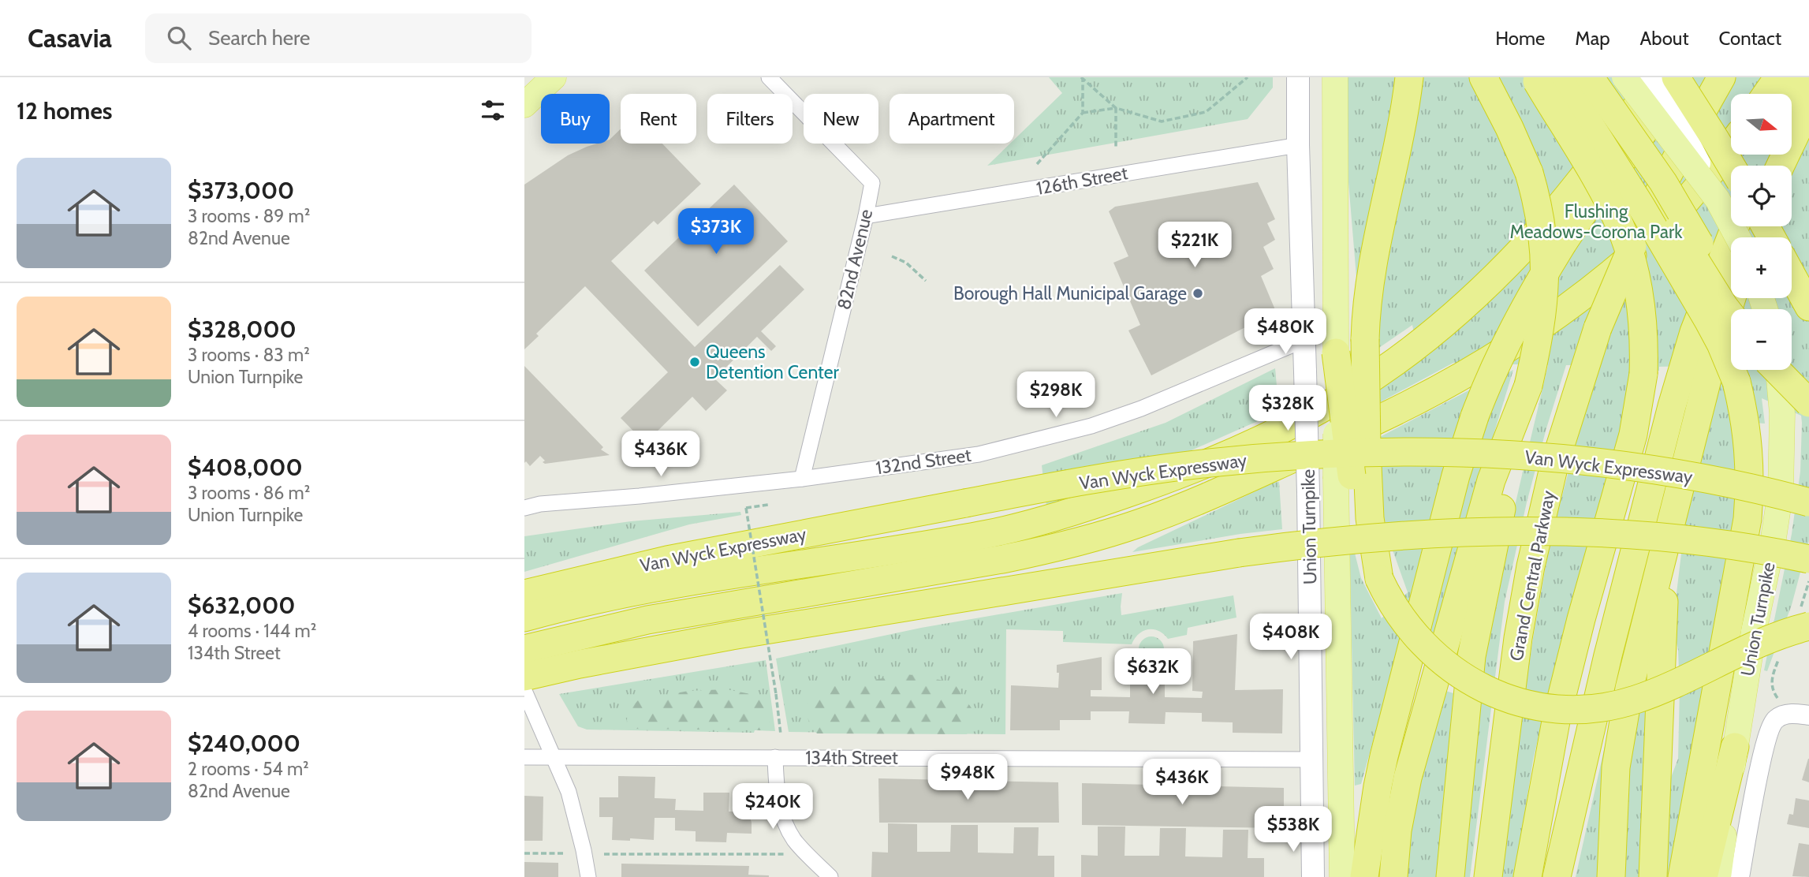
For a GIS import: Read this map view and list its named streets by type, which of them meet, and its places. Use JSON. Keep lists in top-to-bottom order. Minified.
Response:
{"streets":{"highway":["Van Wyck Expressway","Grand Central Parkway"],"main road":["Union Turnpike"],"street":["126th Street","82nd Avenue","132nd Street","134th Street"]},"crossings":[["126th Street","82nd Avenue"],["126th Street","Union Turnpike"],["82nd Avenue","132nd Street"],["132nd Street","Union Turnpike"],["Union Turnpike","134th Street"]],"parks":["Flushing Meadows-Corona Park"],"places":["Borough Hall Municipal Garage","Queens Detention Center"],"north":"right","page":{"header":"Casavia","search":"Search here","nav":["Home","Map","About","Contact"],"heading":"12 homes","map_buttons":["+","−"],"chip":["Buy","Rent","Filters","New","Apartment"],"list":[{"name":"$373,000","note":"3 rooms · 89 m² · 82nd Avenue"},{"name":"$328,000","note":"3 rooms · 83 m² · Union Turnpike"},{"name":"$408,000","note":"3 rooms · 86 m² · Union Turnpike"},{"name":"$632,000","note":"4 rooms · 144 m² · 134th Street"},{"name":"$240,000","note":"2 rooms · 54 m² · 82nd Avenue"}],"price":["$373K","$221K","$480K","$298K","$328K","$436K","$408K","$632K","$948K","$436K","$240K","$538K"]}}
